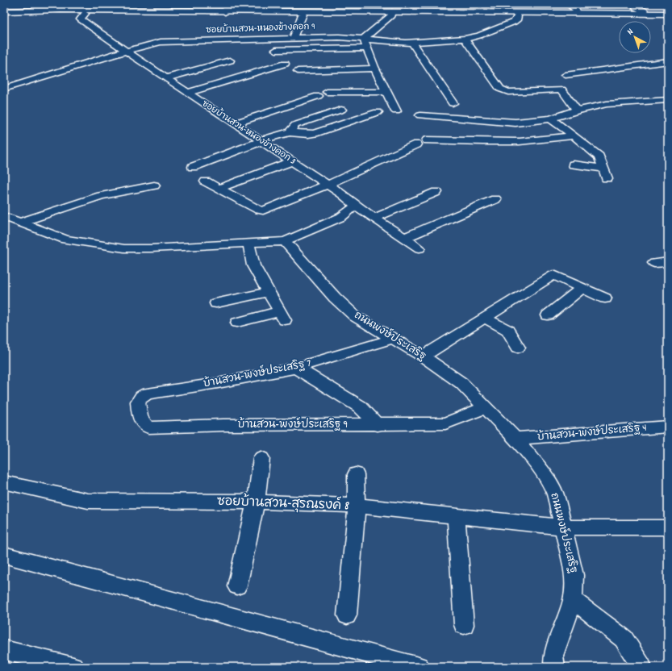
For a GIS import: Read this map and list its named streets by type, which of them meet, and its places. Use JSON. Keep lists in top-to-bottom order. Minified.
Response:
{"streets":{"street":["ซอยบ้านสวน-หนองข้างคอก 9","ซอยบ้านสวน-หนองข้างคอก 3","ถนนพงษ์ประเสริฐ","บ้านสวน-พงษ์ประเสริฐ 7","บ้านสวน-พงษ์ประเสริฐ 9","บ้านสวน-พงษ์ประเสริฐ 4","ซอยบ้านสวน-สุรณรงค์ 8"]},"crossings":[["ซอยบ้านสวน-หนองข้างคอก 9","ซอยบ้านสวน-หนองข้างคอก 3"],["ถนนพงษ์ประเสริฐ","บ้านสวน-พงษ์ประเสริฐ 7"],["ถนนพงษ์ประเสริฐ","บ้านสวน-พงษ์ประเสริฐ 9"],["ถนนพงษ์ประเสริฐ","บ้านสวน-พงษ์ประเสริฐ 4"],["ถนนพงษ์ประเสริฐ","ซอยบ้านสวน-สุรณรงค์ 8"],["บ้านสวน-พงษ์ประเสริฐ 7","บ้านสวน-พงษ์ประเสริฐ 9"]],"north":"top left"}
